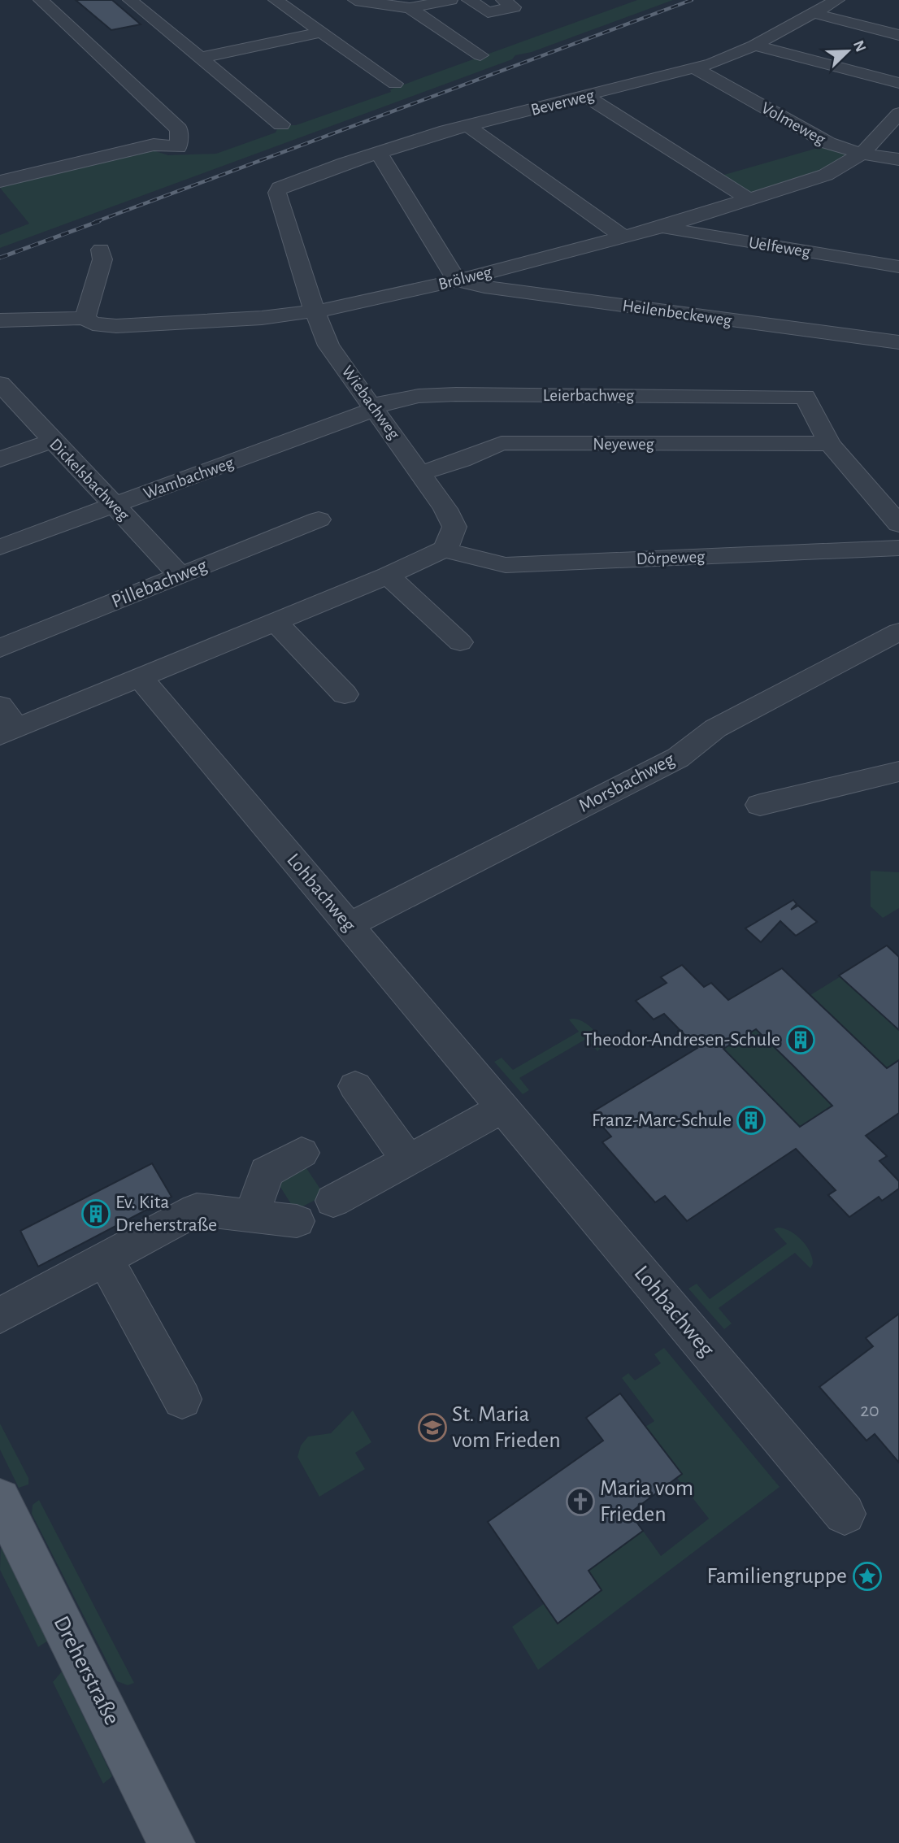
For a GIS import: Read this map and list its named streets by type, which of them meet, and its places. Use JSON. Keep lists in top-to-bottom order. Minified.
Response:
{"streets":{"main road":["Dreherstraße"],"street":["Beverweg","Volmeweg","Uelfeweg","Brölweg","Heilenbeckeweg","Leierbachweg","Wiebachweg","Neyeweg","Wambachweg","Dickelsbachweg","Dörpeweg","Pillebachweg","Morsbachweg","Lohbachweg"]},"crossings":[["Beverweg","Volmeweg"],["Beverweg","Wiebachweg"],["Volmeweg","Brölweg"],["Uelfeweg","Brölweg"],["Brölweg","Heilenbeckeweg"],["Brölweg","Wiebachweg"],["Leierbachweg","Wiebachweg"],["Leierbachweg","Neyeweg"],["Leierbachweg","Wambachweg"],["Wiebachweg","Neyeweg"],["Wiebachweg","Wambachweg"],["Wiebachweg","Dörpeweg"],["Wambachweg","Dickelsbachweg"],["Dickelsbachweg","Pillebachweg"],["Morsbachweg","Lohbachweg"]],"places":{"building":["Theodor-Andresen-Schule","Franz-Marc-Schule","Ev. Kita Dreherstraße"],"school or university":["St. Maria vom Frieden"],"church":["Maria vom Frieden"],"place":["Familiengruppe"]},"house_numbers":["20"],"north":"top right"}
